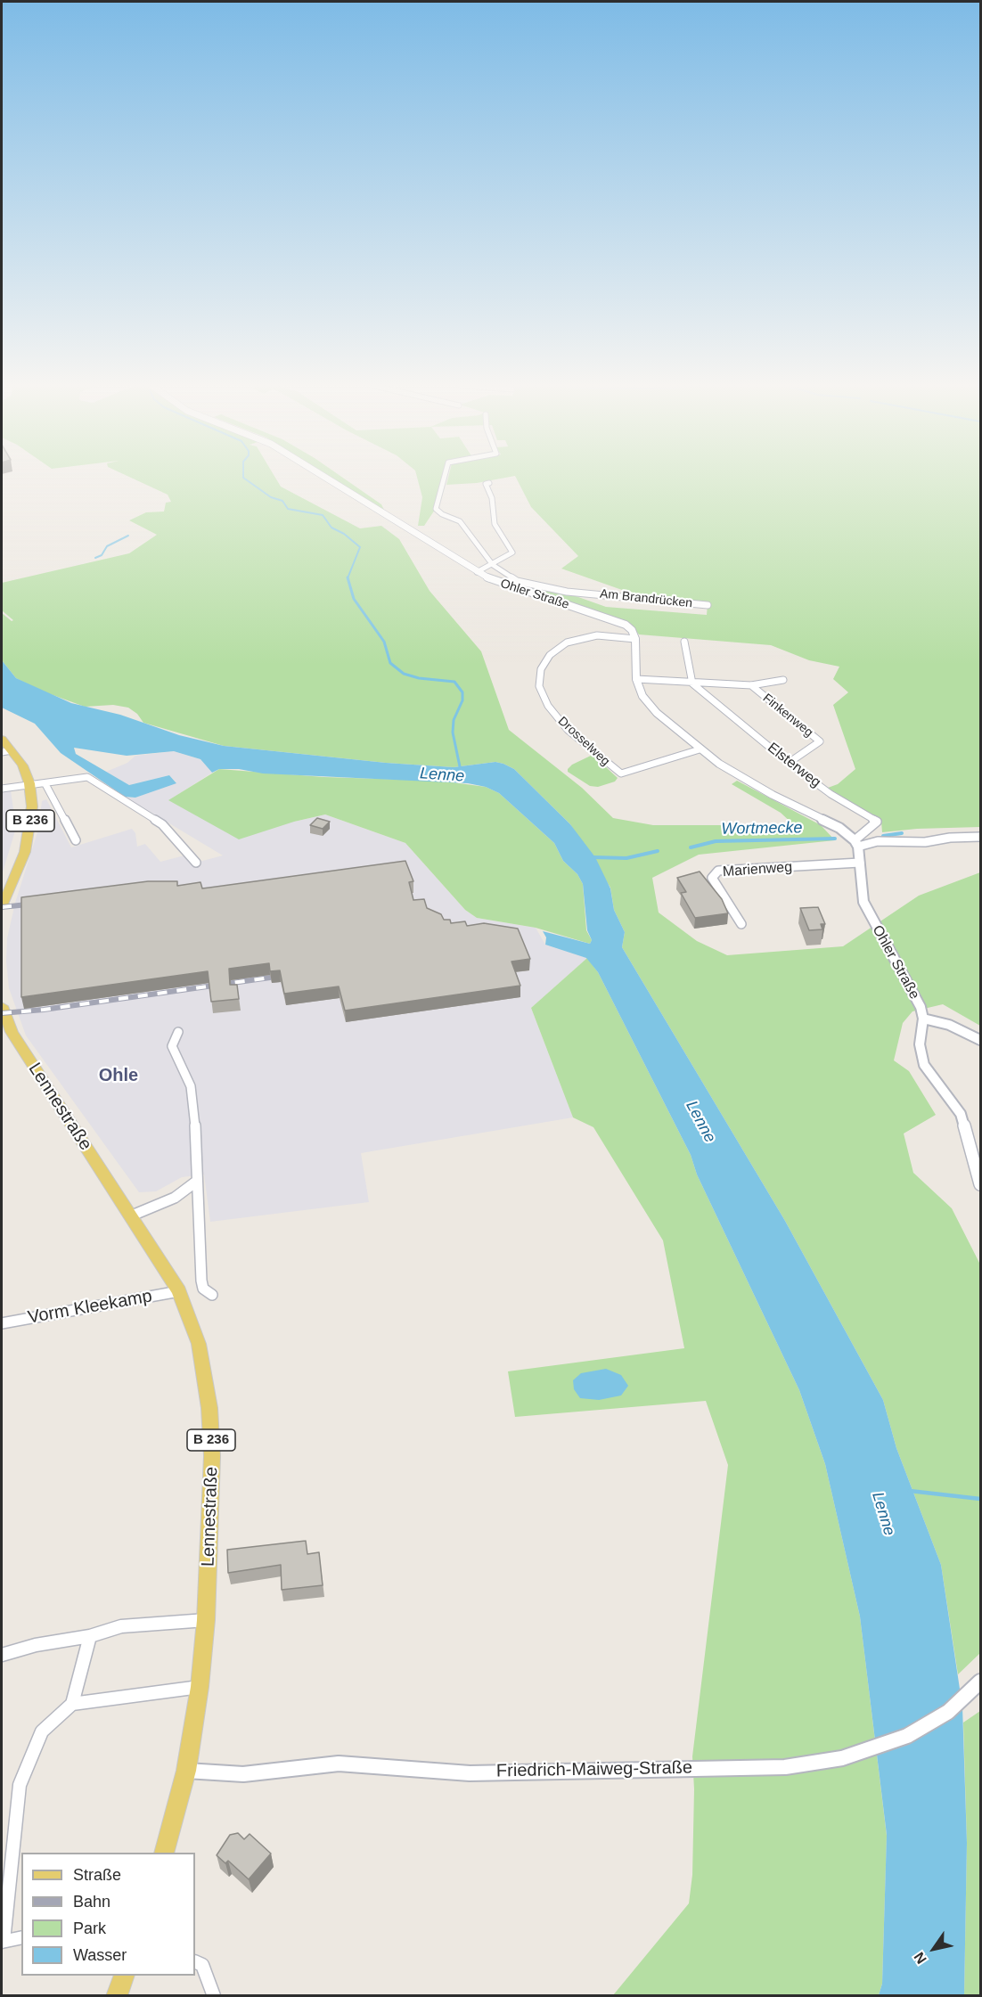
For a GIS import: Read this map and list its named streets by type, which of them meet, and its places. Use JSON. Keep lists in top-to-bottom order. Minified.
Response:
{"streets":{"main road":["B 236","Lennestraße"],"street":["Ohler Straße","Am Brandrücken","Finkenweg","Drosselweg","Elsterweg","Marienweg","Vorm Kleekamp","Friedrich-Maiweg-Straße"]},"crossings":[["Ohler Straße","Drosselweg"],["Ohler Straße","Elsterweg"],["Ohler Straße","Marienweg"],["Finkenweg","Elsterweg"],["Lennestraße","Vorm Kleekamp"],["Lennestraße","Friedrich-Maiweg-Straße"]],"districts":["Ohle"],"water":["Lenne","Wortmecke"],"legend":["Straße","Bahn","Park","Wasser"],"north":"bottom left"}
